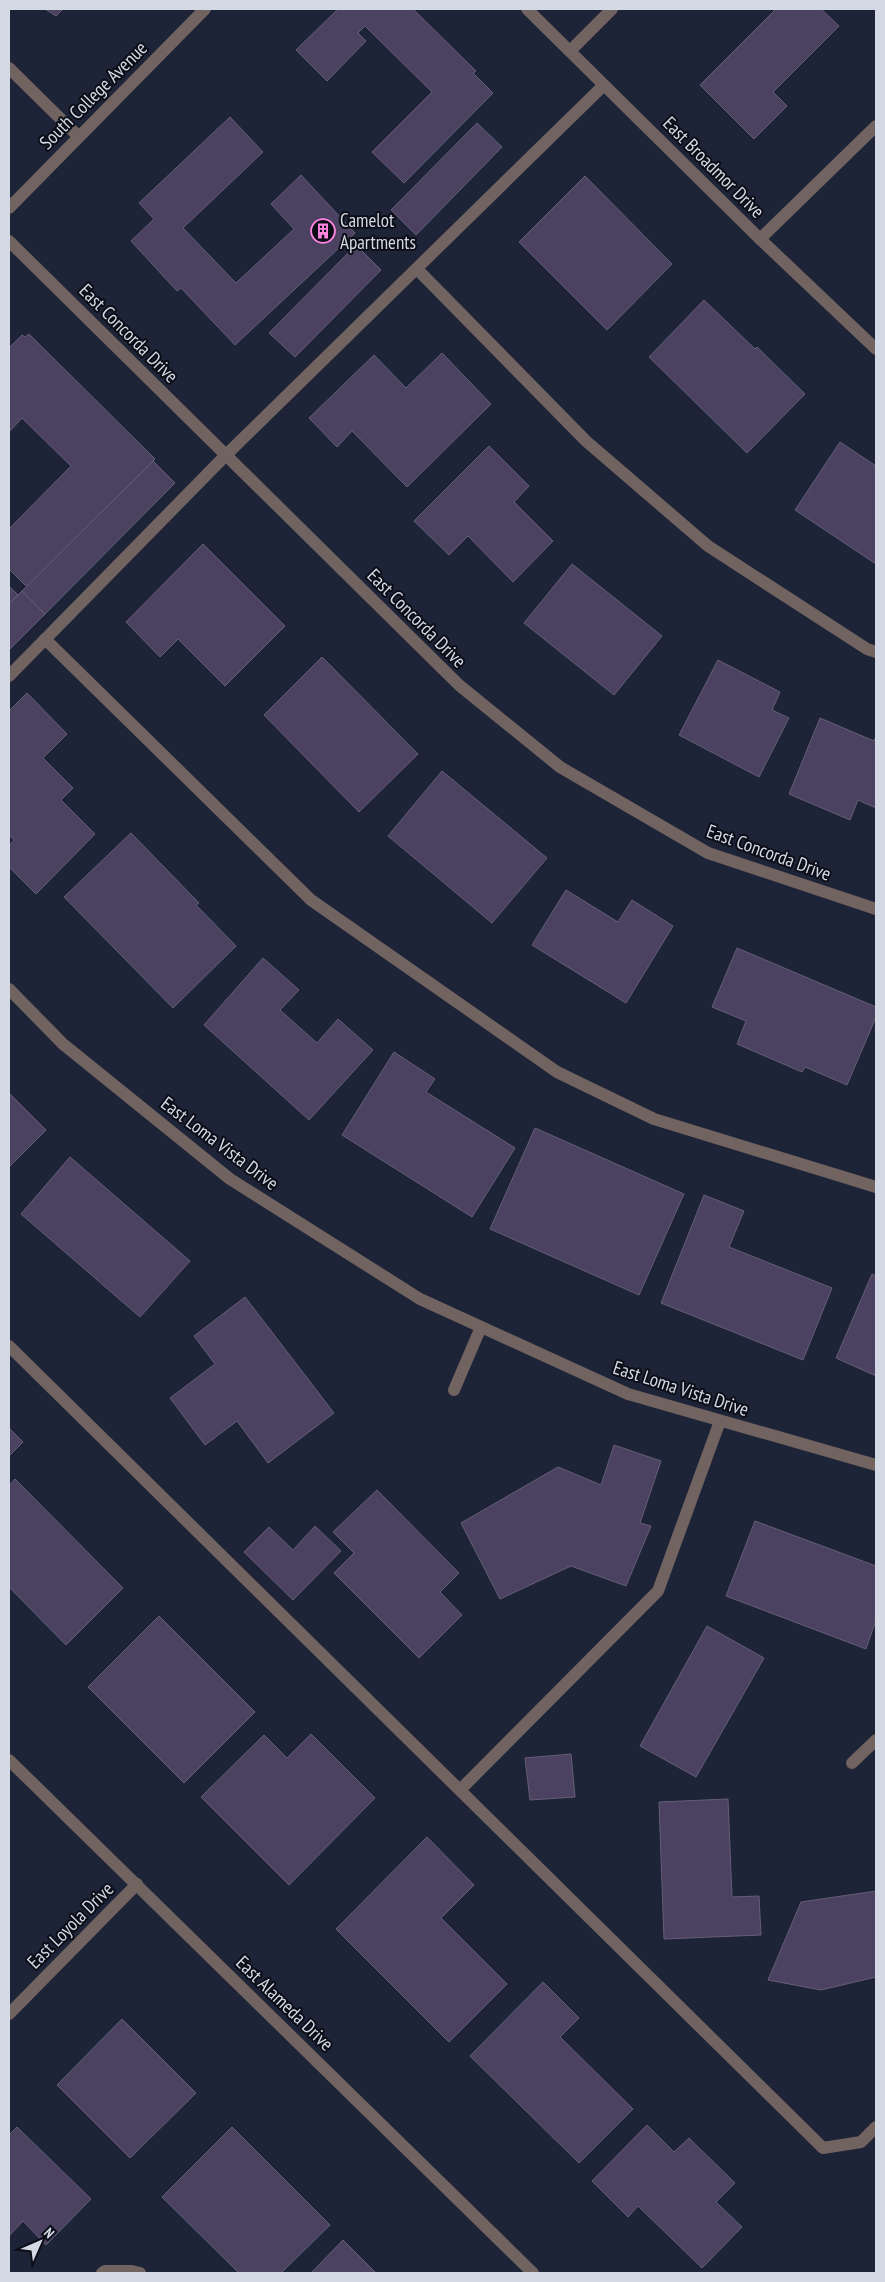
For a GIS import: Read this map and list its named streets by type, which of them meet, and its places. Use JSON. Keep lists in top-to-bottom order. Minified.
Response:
{"streets":{"street":["South College Avenue","East Broadmor Drive","East Concorda Drive","East Loma Vista Drive","East Loyola Drive","East Alameda Drive"]},"crossings":[["East Loyola Drive","East Alameda Drive"]],"places":{"building":["Camelot Apartments"]},"north":"top right"}
